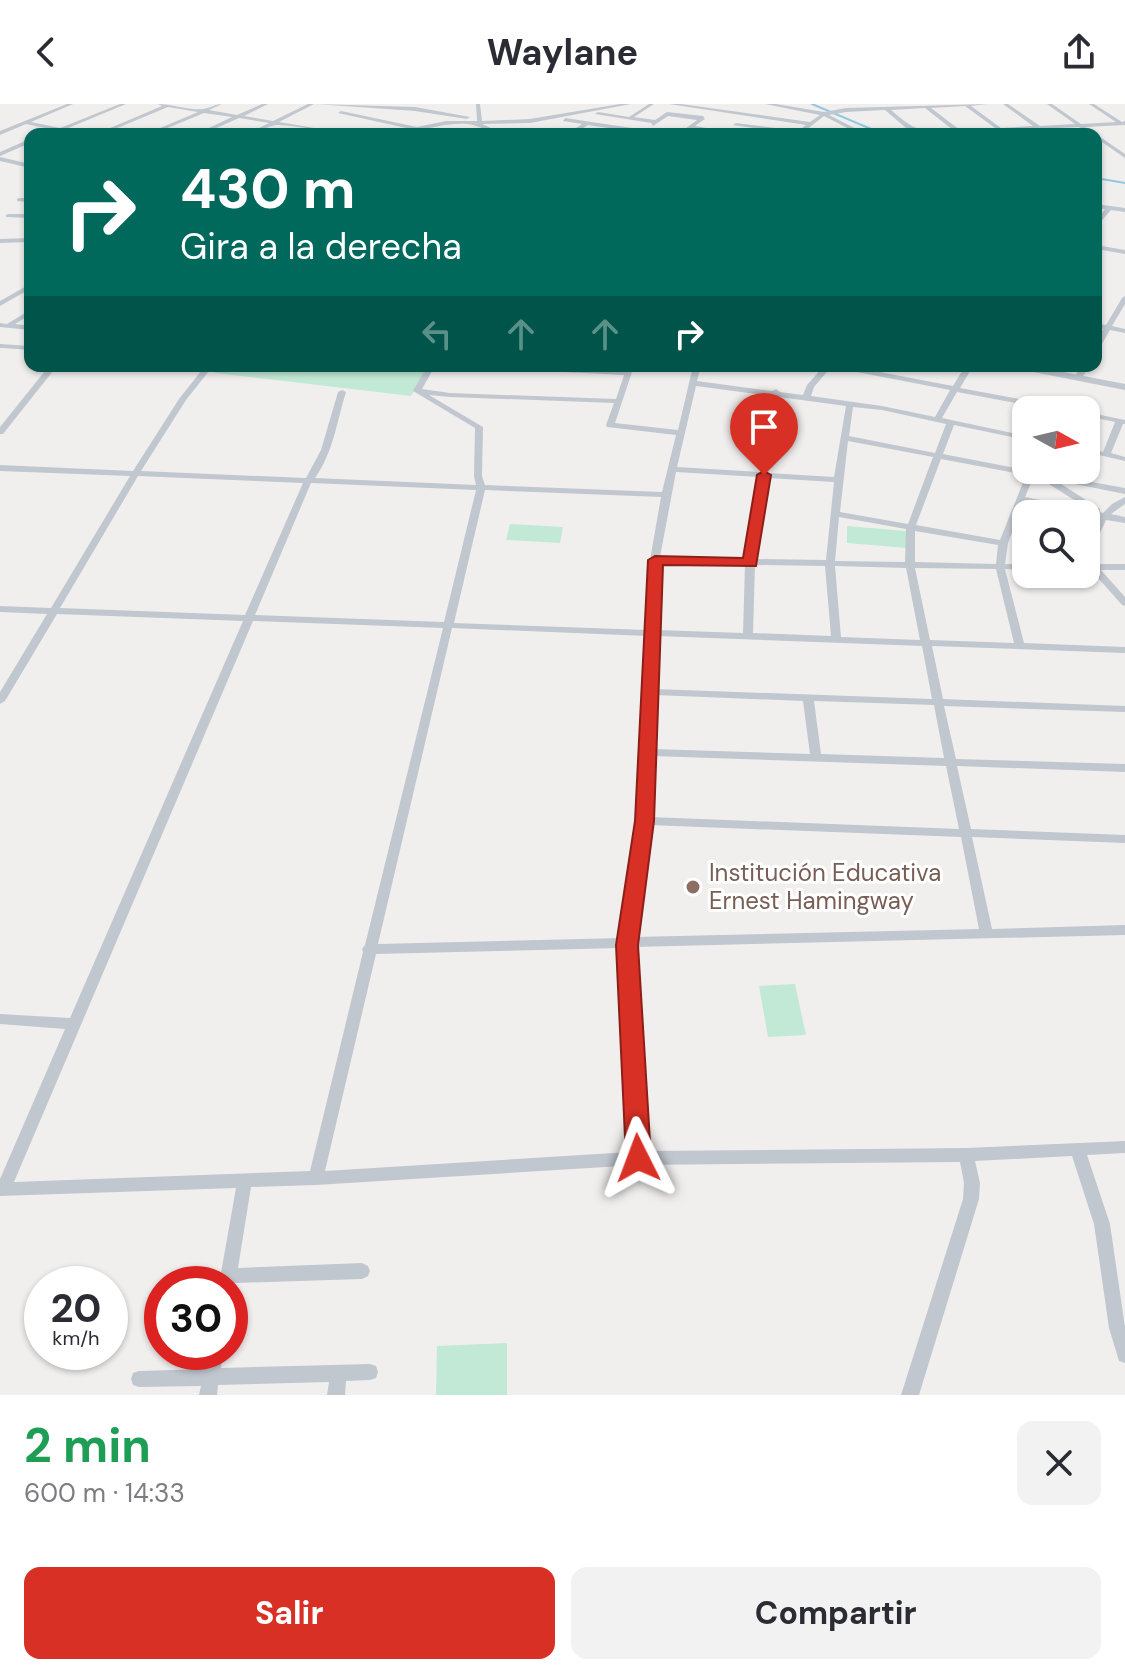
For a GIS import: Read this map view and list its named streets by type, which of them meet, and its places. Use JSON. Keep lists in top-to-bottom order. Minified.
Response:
{"places":["Institución Educativa Ernest Hamingway"],"north":"right","page":{"header":"Waylane","turn":["430 m","Gira a la derecha"],"speed":"20 km/h","limit":"30","heading":["2 min","600 m · 14:33"],"buttons":["Salir","Compartir"]}}
